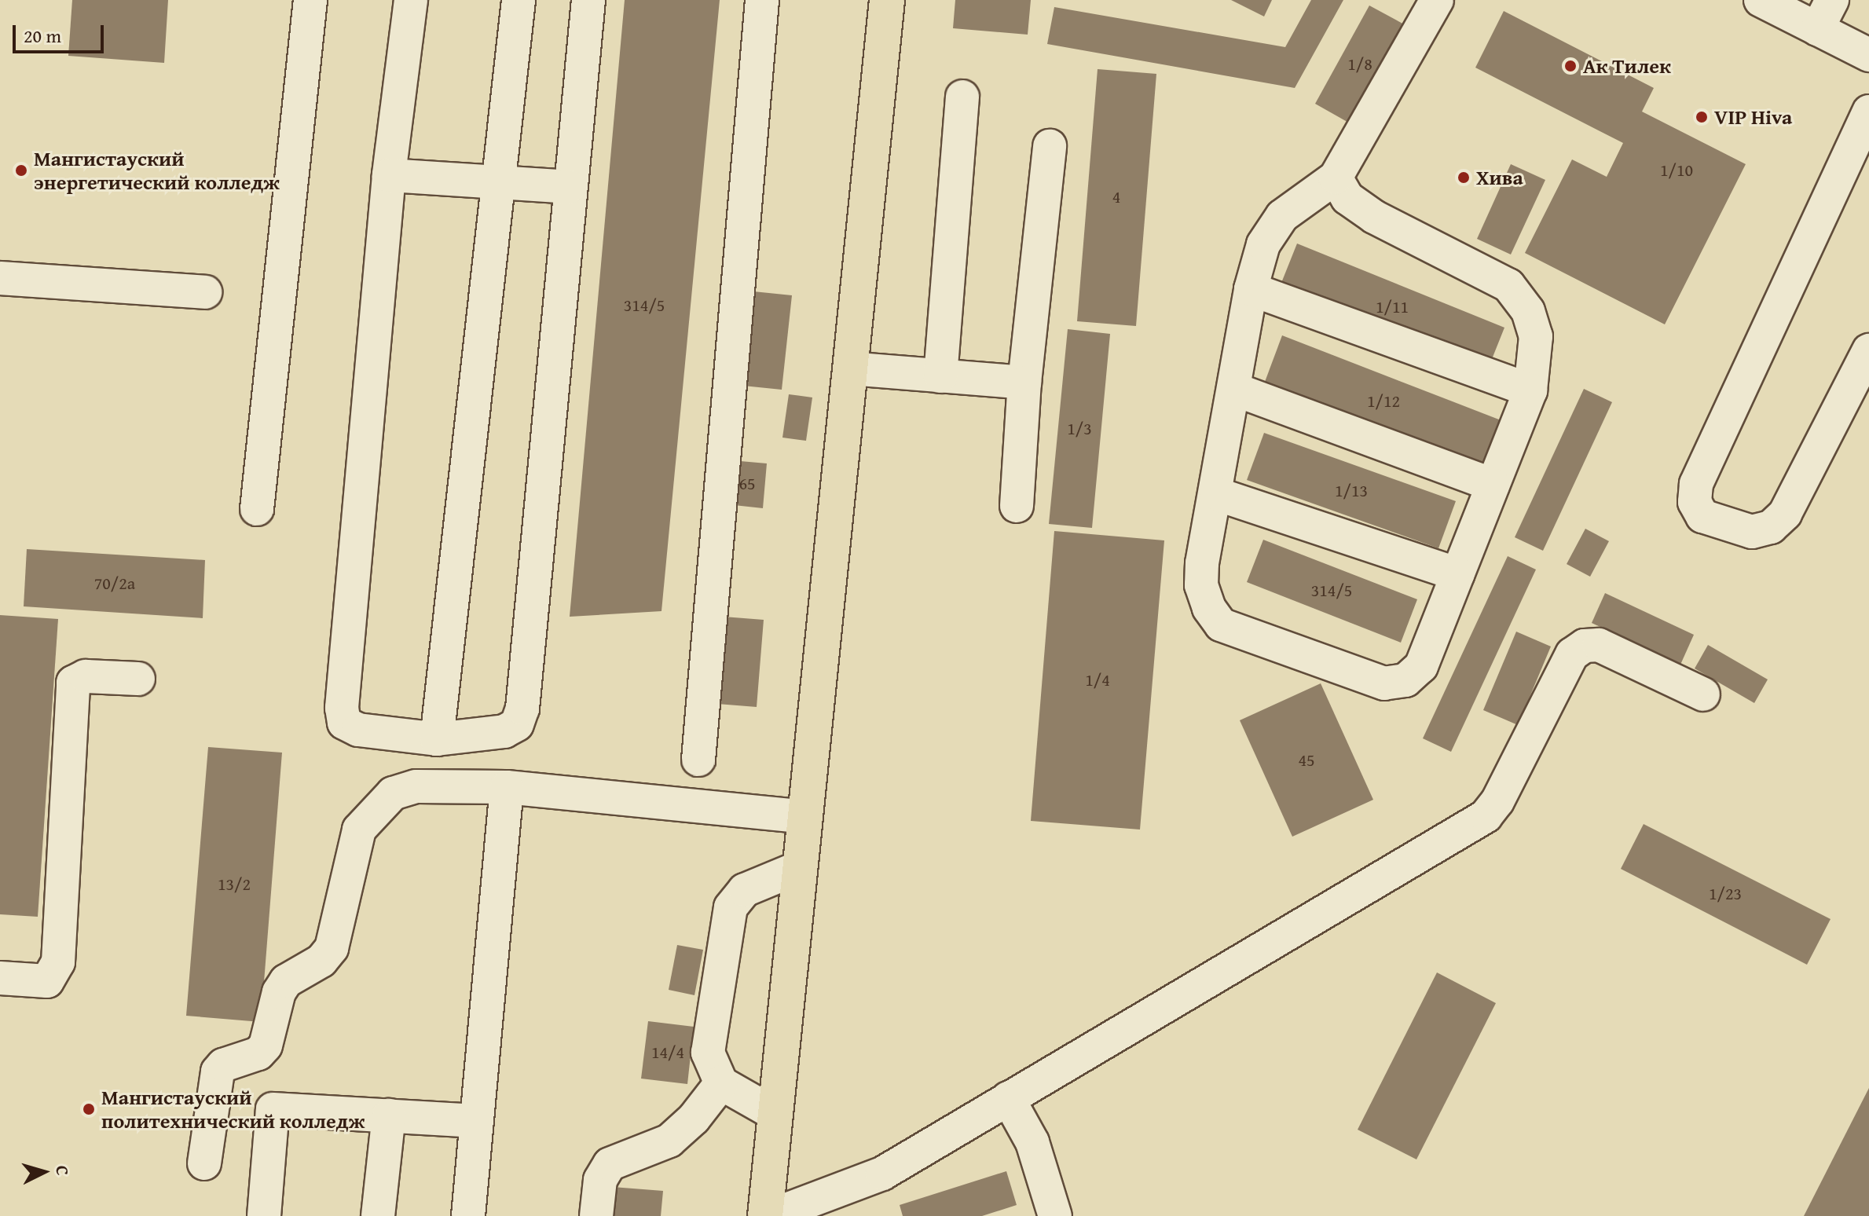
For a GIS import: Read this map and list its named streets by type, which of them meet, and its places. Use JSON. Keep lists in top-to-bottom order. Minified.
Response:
{"places":["Ак Тилек","VIP Hiva","Мангистауский энергетический колледж","Хива","Мангистауский политехнический колледж"],"house_numbers":["1/8","1/10","4","314/5","1/11","1/12","1/3","65","1/13","70/2а","314/5","1/4","45","13/2","1/23","14/4"],"scale_bar":"20 m","north":"right"}
